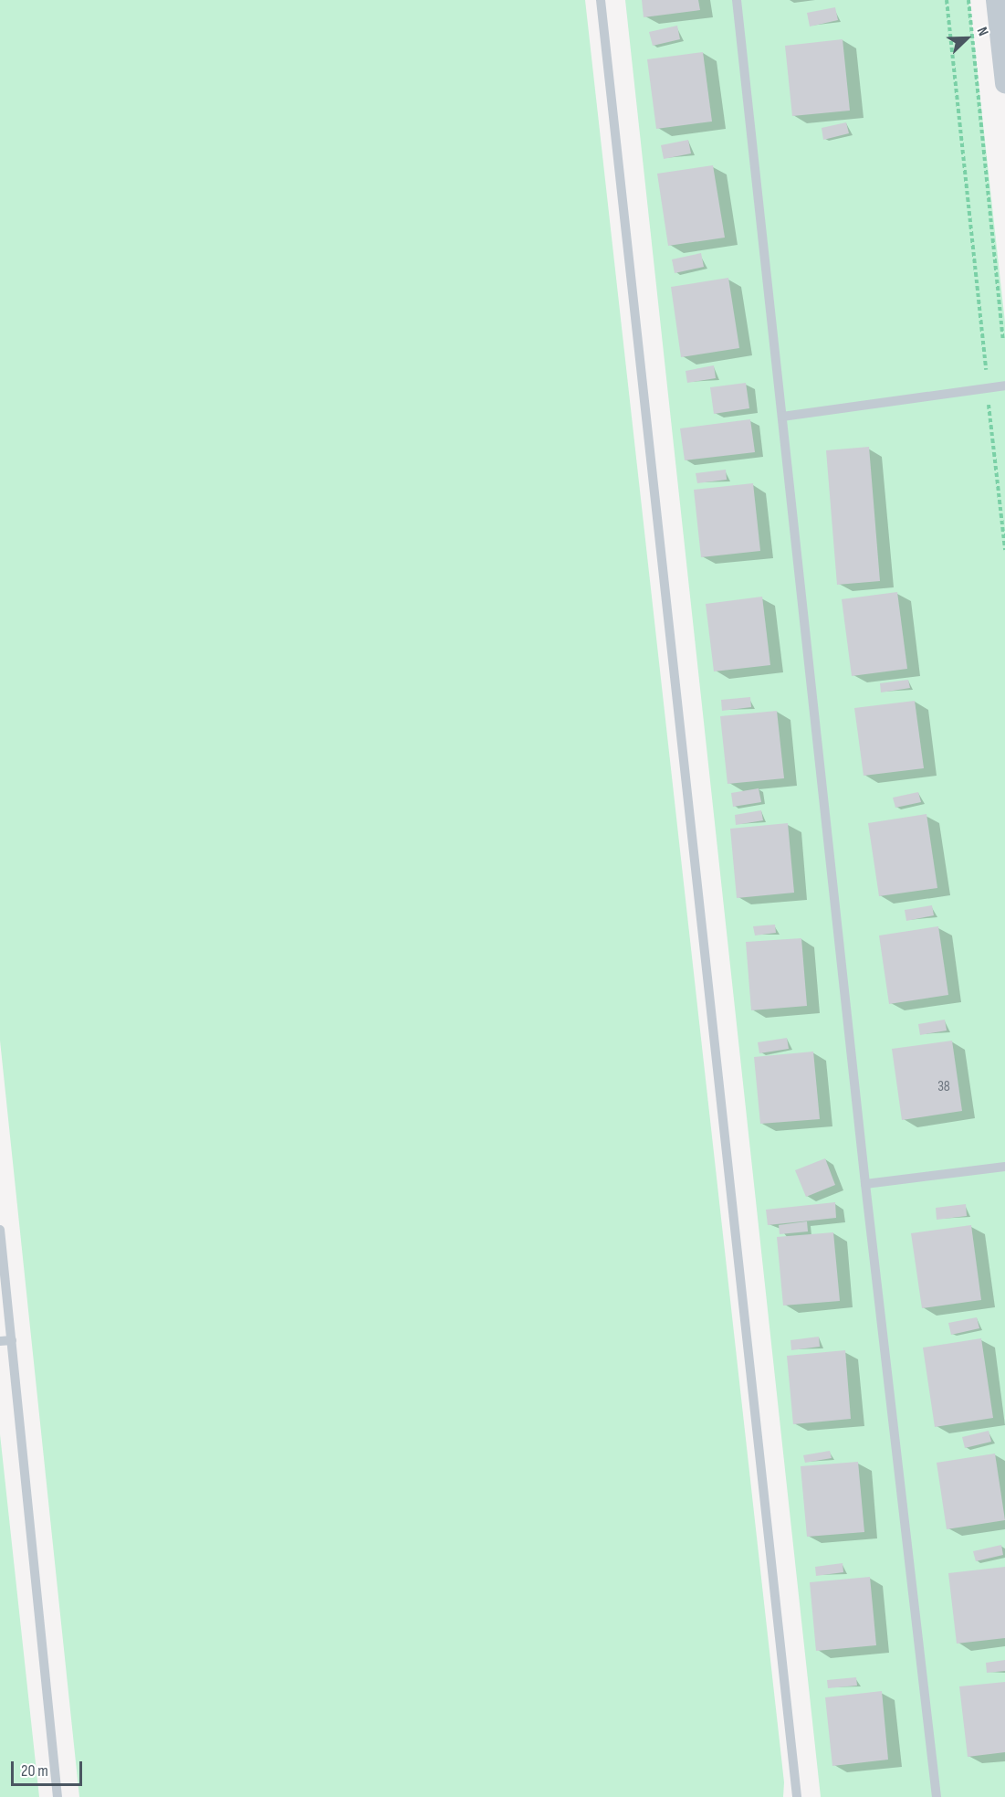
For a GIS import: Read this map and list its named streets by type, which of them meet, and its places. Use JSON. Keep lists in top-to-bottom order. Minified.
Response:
{"house_numbers":["38"],"scale_bar":"20 m","north":"top right"}
